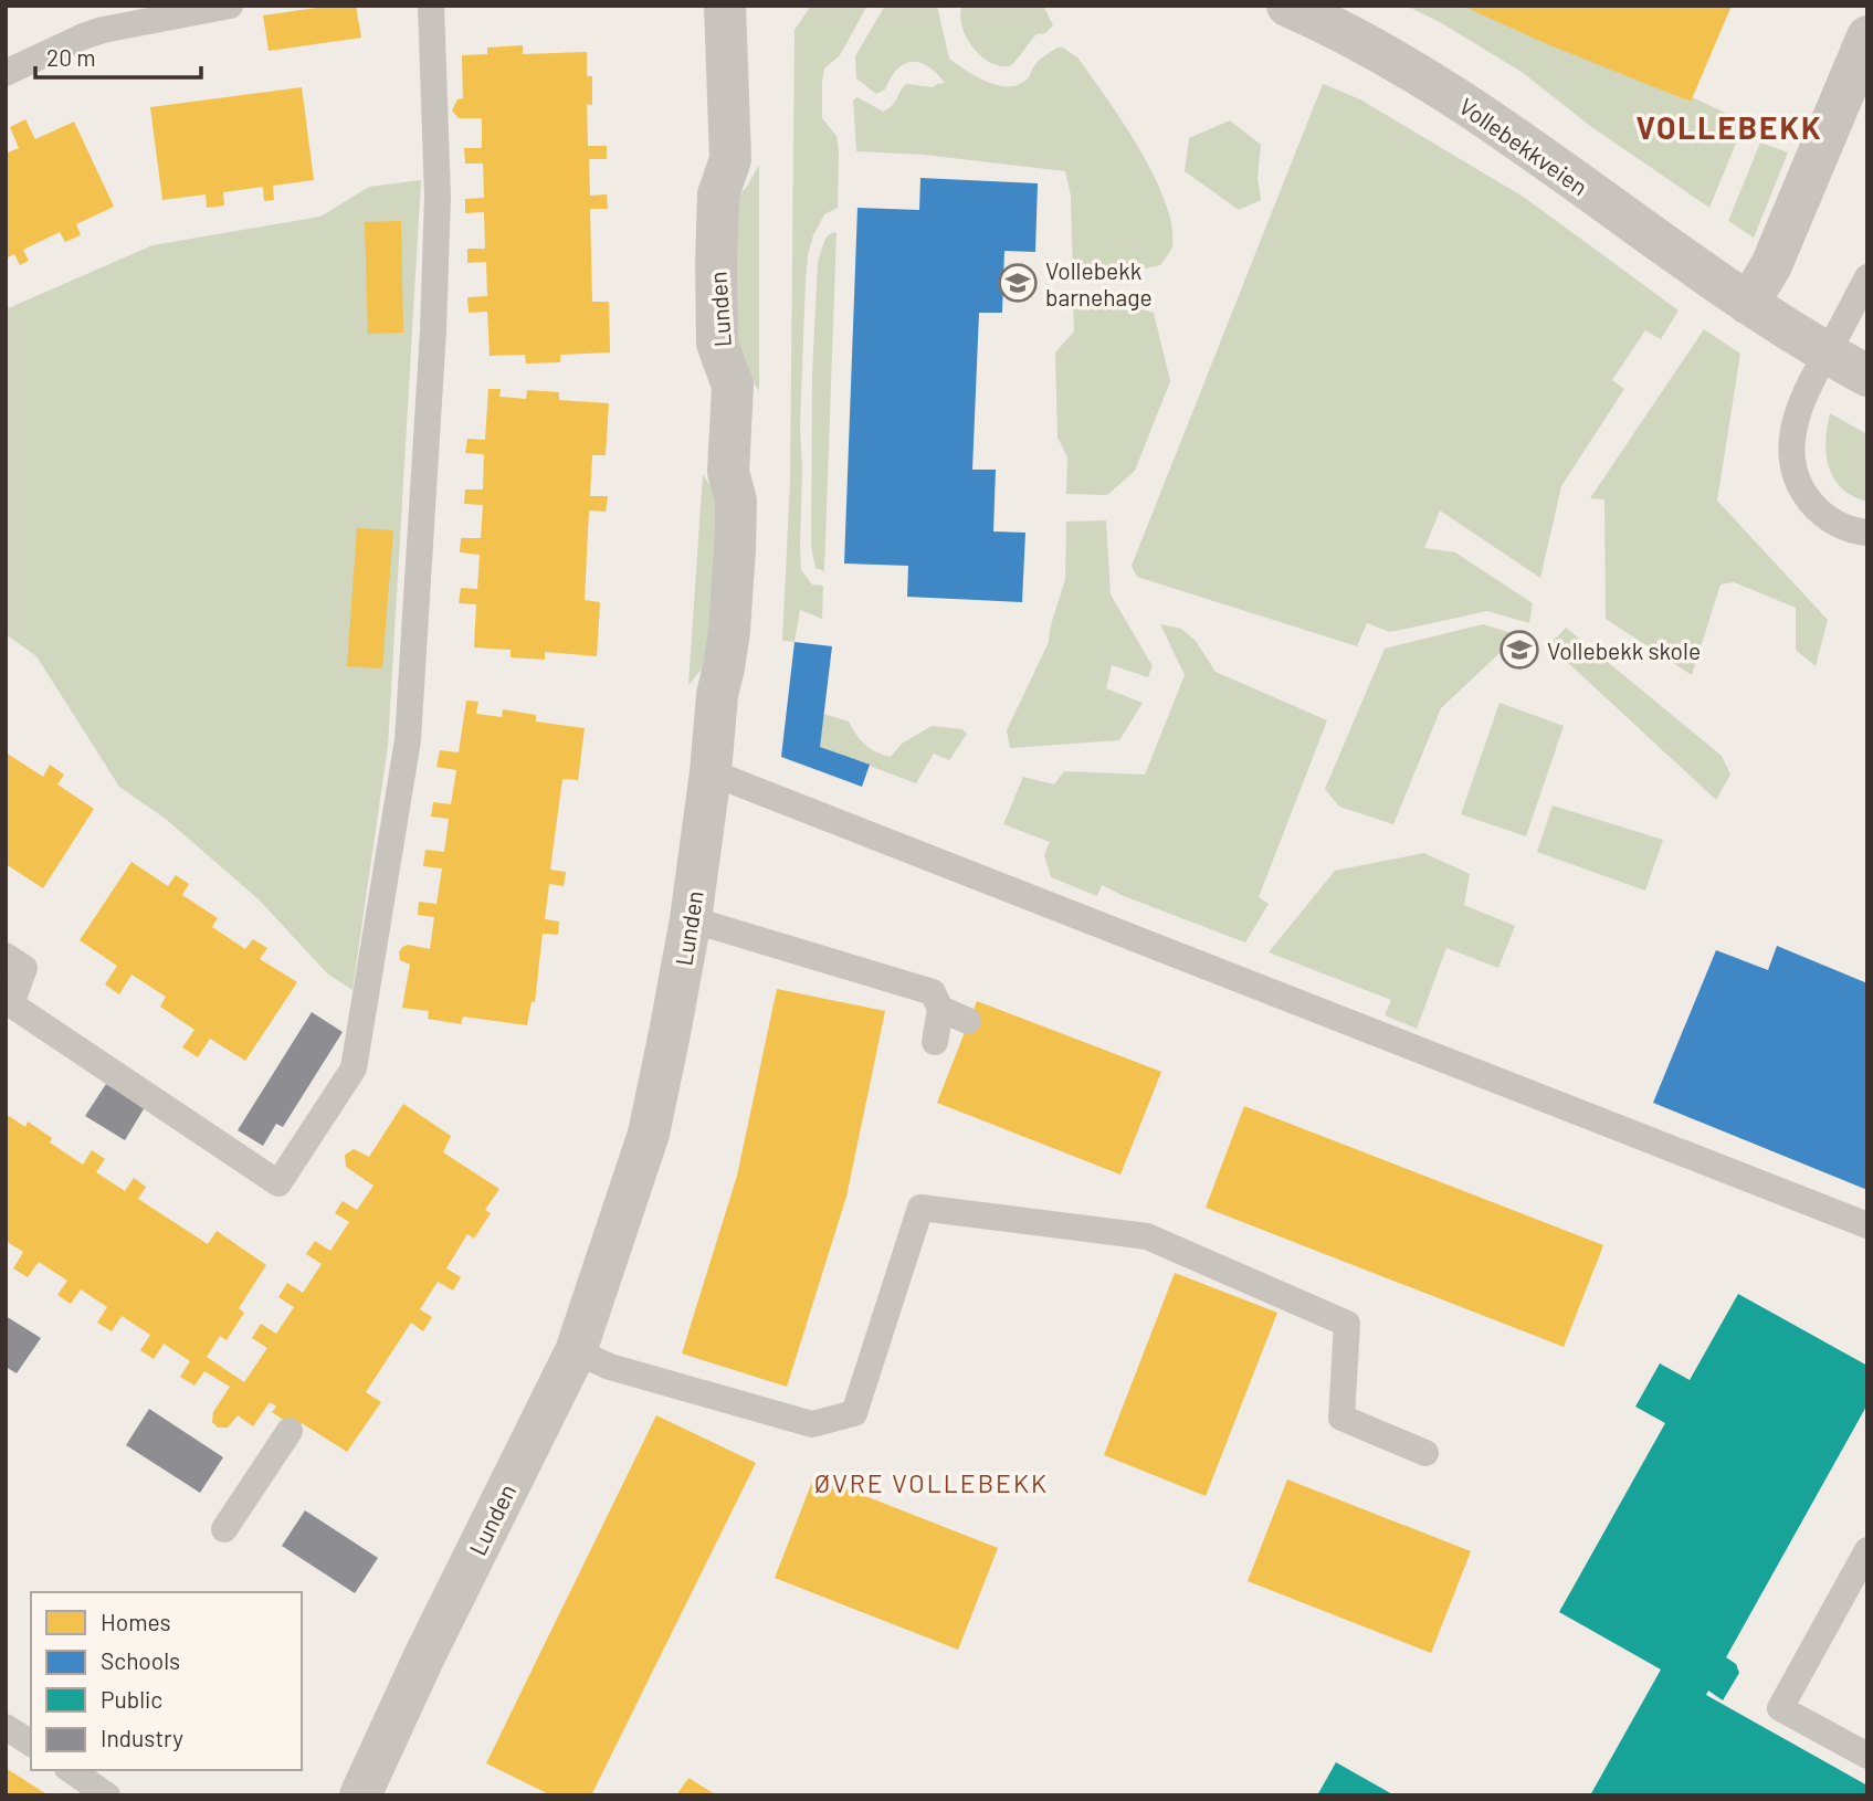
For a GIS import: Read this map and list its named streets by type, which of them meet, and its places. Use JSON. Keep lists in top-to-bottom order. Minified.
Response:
{"streets":{"street":["Vollebekkveien","Lunden"]},"districts":["VOLLEBEKK","ØVRE VOLLEBEKK"],"places":{"school or university":["Vollebekk barnehage","Vollebekk skole"]},"legend":["Homes","Schools","Public","Industry"],"scale_bar":"20 m"}
